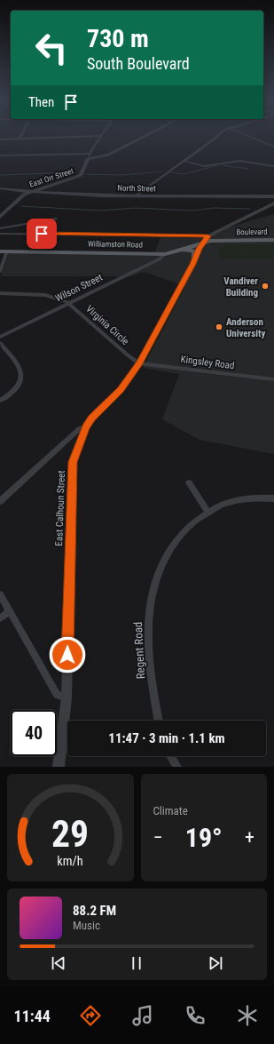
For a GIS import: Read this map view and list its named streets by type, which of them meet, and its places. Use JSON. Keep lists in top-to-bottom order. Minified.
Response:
{"streets":{"main road":["Boulevard","Williamston Road"],"street":["East Orr Street","North Street","Wilson Street","Virginia Circle","Kingsley Road","East Calhoun Street","Regent Road"]},"crossings":[["East Orr Street","North Street"],["Boulevard","Williamston Road"],["Williamston Road","Wilson Street"],["Williamston Road","East Calhoun Street"],["Wilson Street","Virginia Circle"],["Virginia Circle","Kingsley Road"],["Virginia Circle","East Calhoun Street"],["Kingsley Road","East Calhoun Street"]],"places":["Vandiver Building","Anderson University"],"page":{"turn":["730 m","South Boulevard"],"then":"Then","limit":"40","trip":"11:47 · 3 min · 1.1 km","tile":"Climate","heat":["−","19°","+"],"song":["88.2 FM","Music"],"tabs":"11:44","gauge":["29","km/h"]}}
